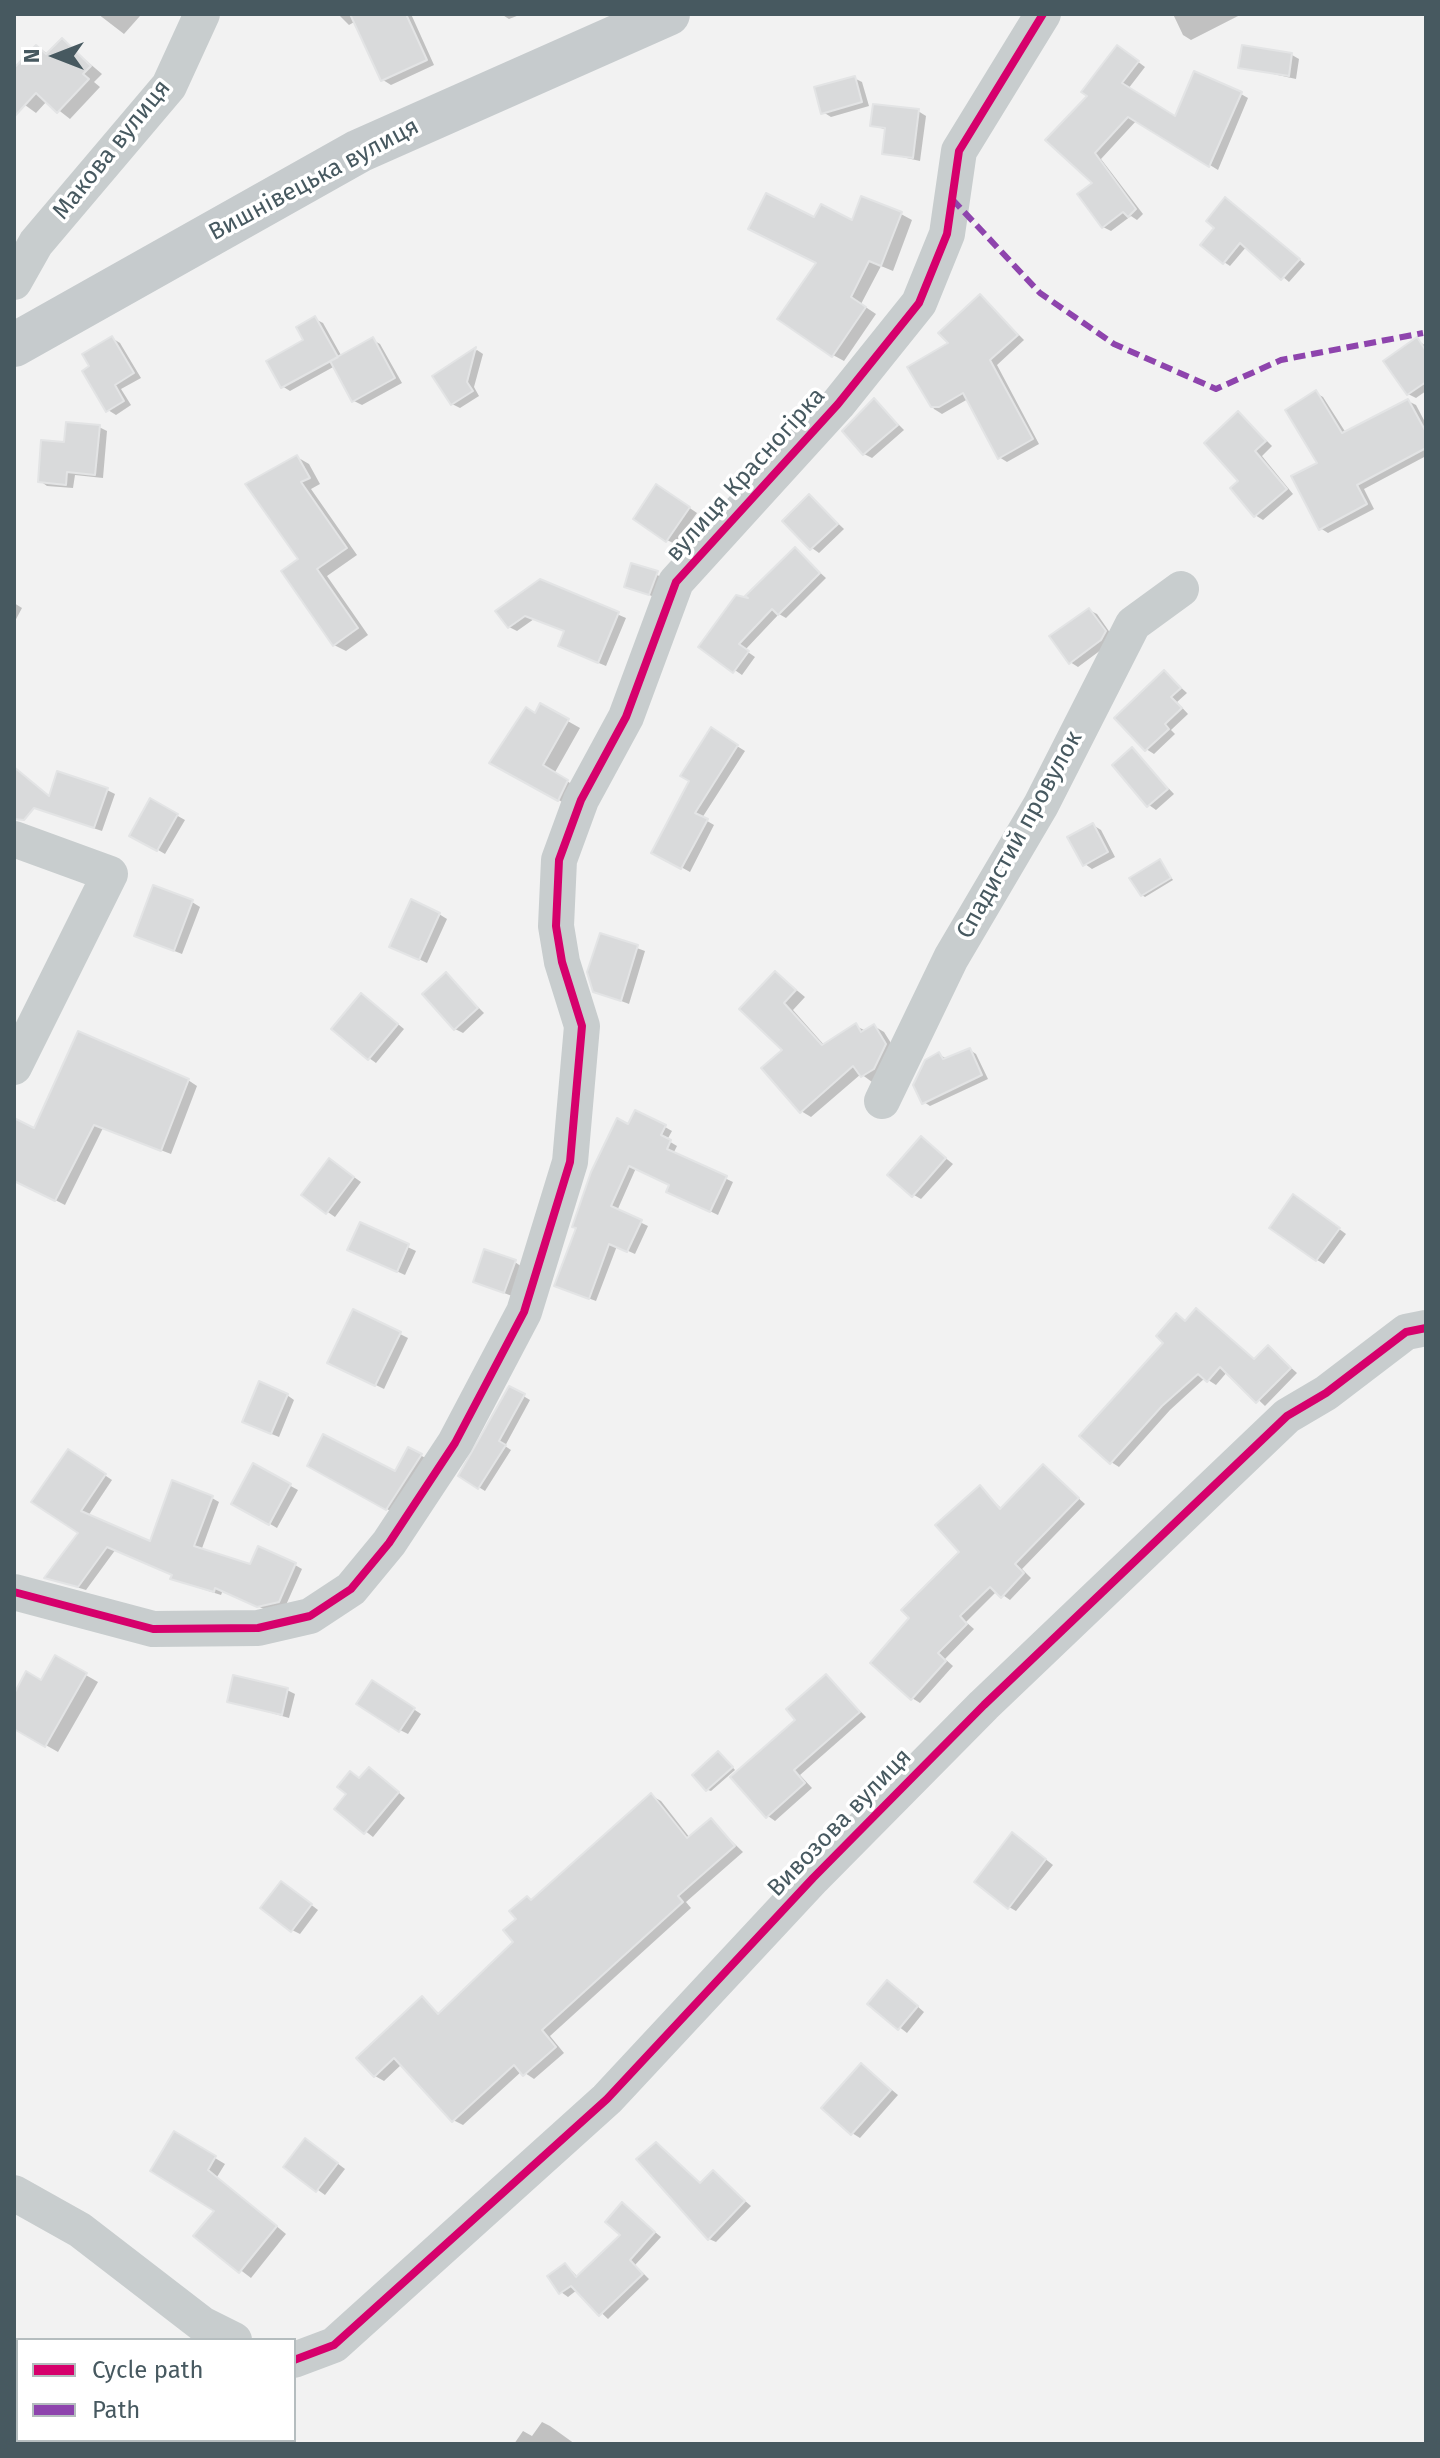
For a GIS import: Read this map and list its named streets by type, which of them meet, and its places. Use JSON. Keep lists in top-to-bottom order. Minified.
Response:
{"streets":{"main road":["Вишнівецька вулиця"],"street":["Макова вулиця","вулиця Красногірка","Спадистий провулок","Вивозова вулиця"]},"legend":["Cycle path","Path"],"north":"left"}
